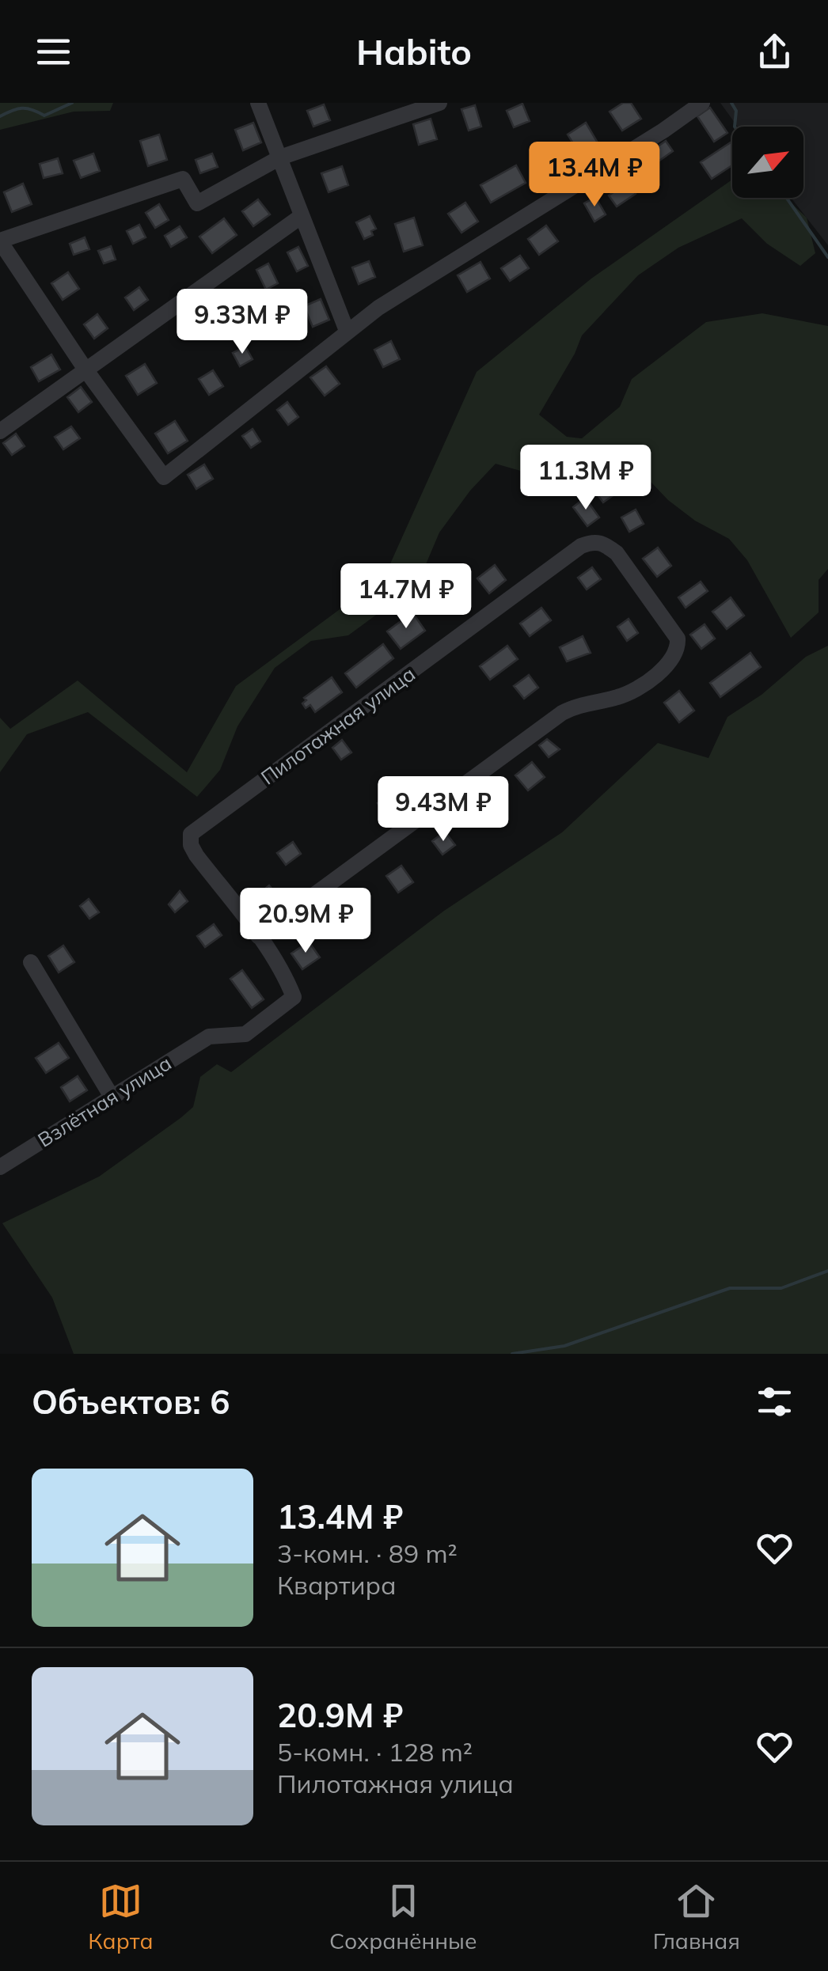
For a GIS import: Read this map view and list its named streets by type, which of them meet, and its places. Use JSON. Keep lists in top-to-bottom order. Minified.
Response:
{"streets":{"street":["Пилотажная улица","Взлётная улица"]},"crossings":[["Пилотажная улица","Взлётная улица"]],"north":"top right","page":{"header":"Habito","price":["13.4M ₽","9.33M ₽","11.3M ₽","14.7M ₽","9.43M ₽","20.9M ₽"],"heading":"Объектов: 6","list":[{"name":"13.4M ₽","note":"3-комн. · 89 m² · Квартира"},{"name":"20.9M ₽","note":"5-комн. · 128 m² · Пилотажная улица"}],"tabs":["Карта","Сохранённые","Главная"]}}
